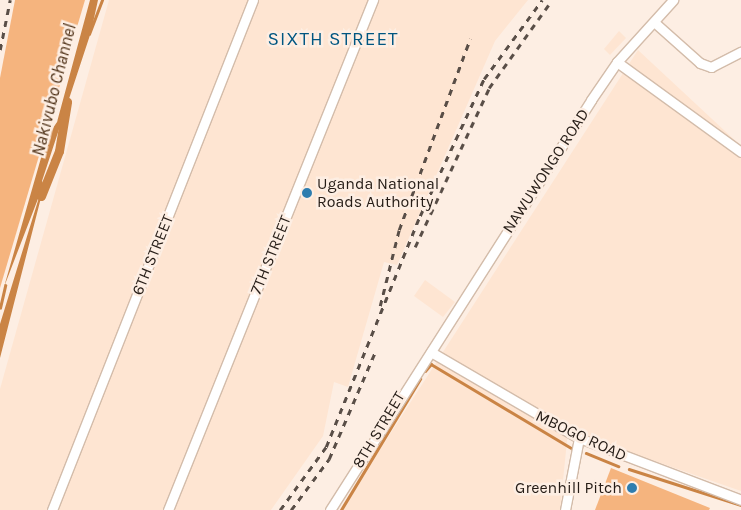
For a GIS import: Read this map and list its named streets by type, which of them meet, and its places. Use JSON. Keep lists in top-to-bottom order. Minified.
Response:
{"streets":{"street":["NAWUWONGO ROAD","6TH STREET","7TH STREET","8TH STREET","MBOGO ROAD"]},"crossings":[["NAWUWONGO ROAD","8TH STREET"],["NAWUWONGO ROAD","MBOGO ROAD"],["8TH STREET","MBOGO ROAD"]],"districts":["SIXTH STREET"],"water":["Nakivubo Channel"],"places":["Uganda National Roads Authority","Greenhill Pitch"]}
